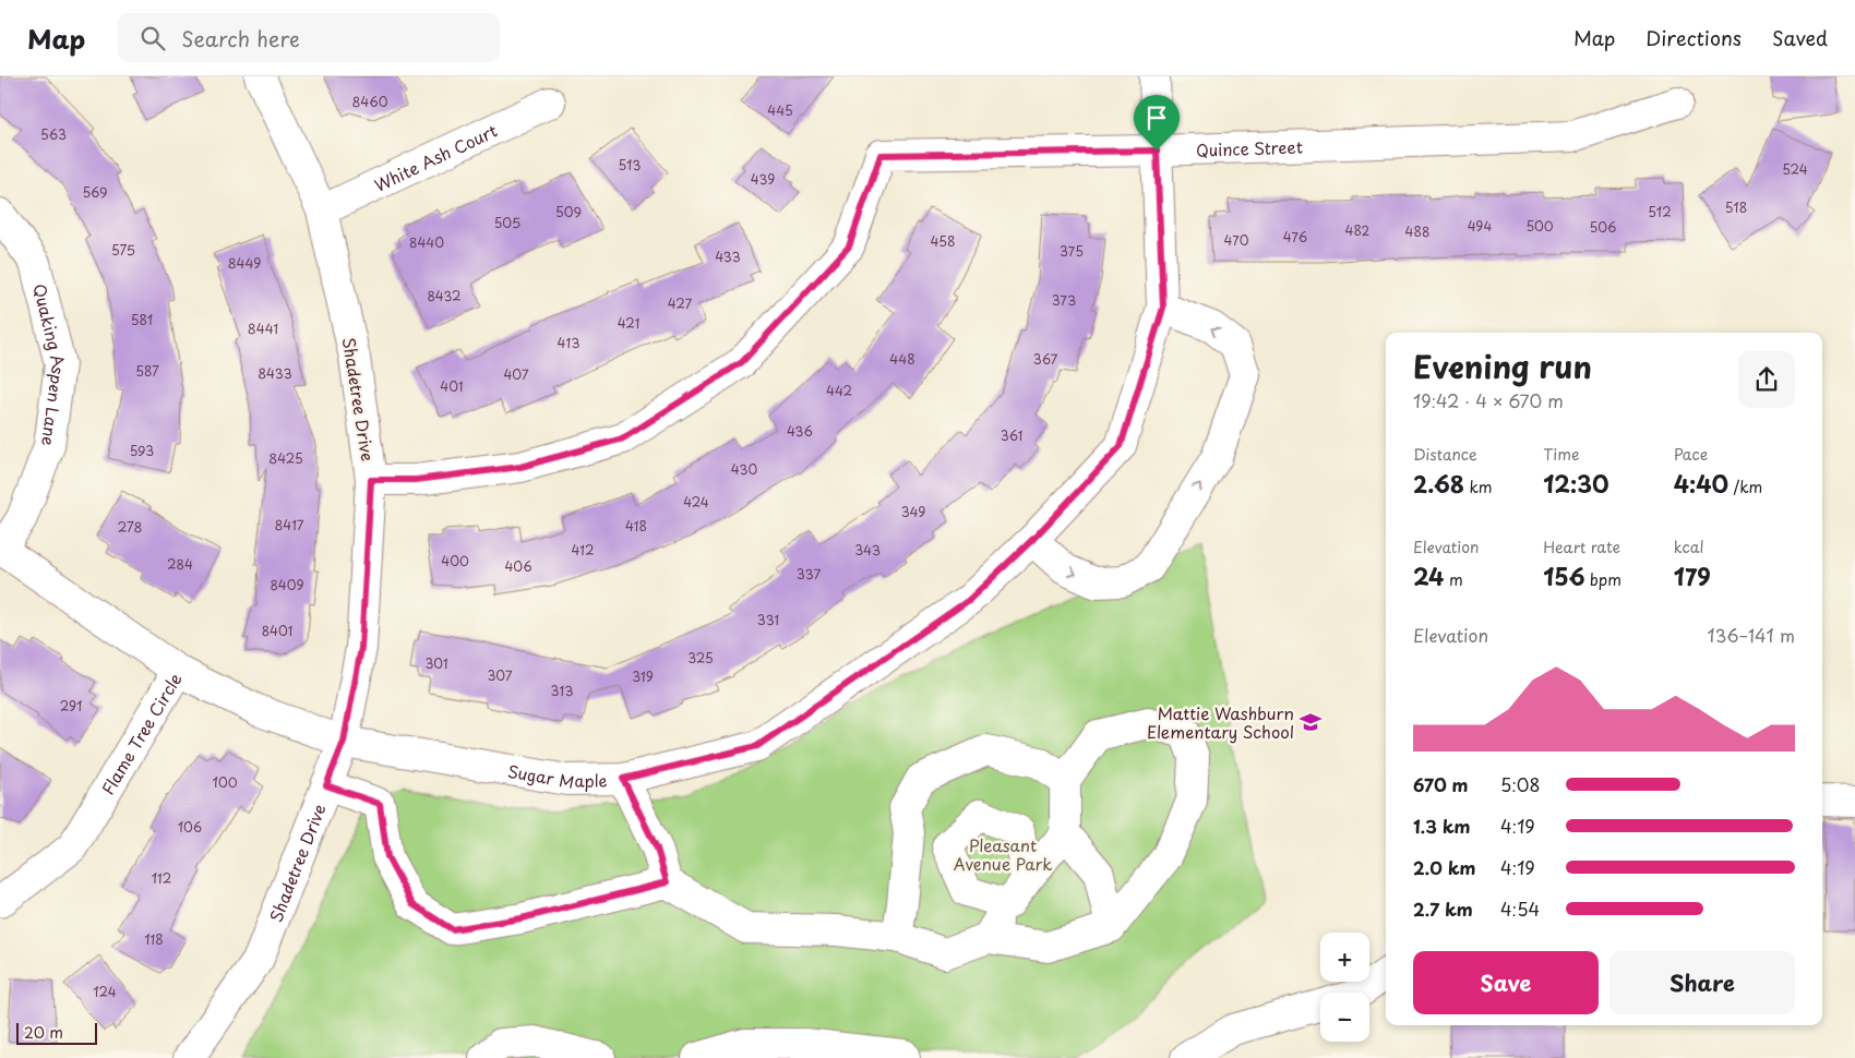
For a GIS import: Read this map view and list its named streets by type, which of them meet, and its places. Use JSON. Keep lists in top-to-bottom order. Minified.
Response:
{"streets":{"street":["Quince Street","White Ash Court","Quaking Aspen Lane","Shadetree Drive","Flame Tree Circle","Sugar Maple"]},"crossings":[["Quince Street","Shadetree Drive"],["Quince Street","Sugar Maple"],["White Ash Court","Shadetree Drive"],["Quaking Aspen Lane","Flame Tree Circle"],["Shadetree Drive","Sugar Maple"],["Flame Tree Circle","Sugar Maple"]],"parks":["Pleasant Avenue Park"],"places":{"school or university":["Mattie Washburn Elementary School"]},"house_numbers":["8460","445","563","513","524","439","569","518","509","512","505","494","500","506","482","488","476","470","458","8440","575","375","433","8449","8432","373","427","581","421","8441","413","448","367","587","8433","407","401","442","436","361","593","8425","430","424","349","8417","418","278","412","343","400","284","406","337","8409","331","8401","325","301","307","319","313","291","100","106","112","118","124"],"scale_bar":"20 m","page":{"header":"Map","search":"Search here","nav":["Map","Directions","Saved"],"heading":["Evening run","19:42 · 4 × 670 m"],"stats":[["Distance","2.68 km"],["Time","12:30"],["Pace","4:40 /km"],["Elevation","24 m"],["Heart rate","156 bpm"],["kcal","179"]],"chart":["Elevation","136–141 m"],"list":[{"name":"670 m","note":"5:08"},{"name":"1.3 km","note":"4:19"},{"name":"2.0 km","note":"4:19"},{"name":"2.7 km","note":"4:54"}],"map_buttons":["+","−"],"buttons":["Save","Share"],"scale":"20 m"}}
